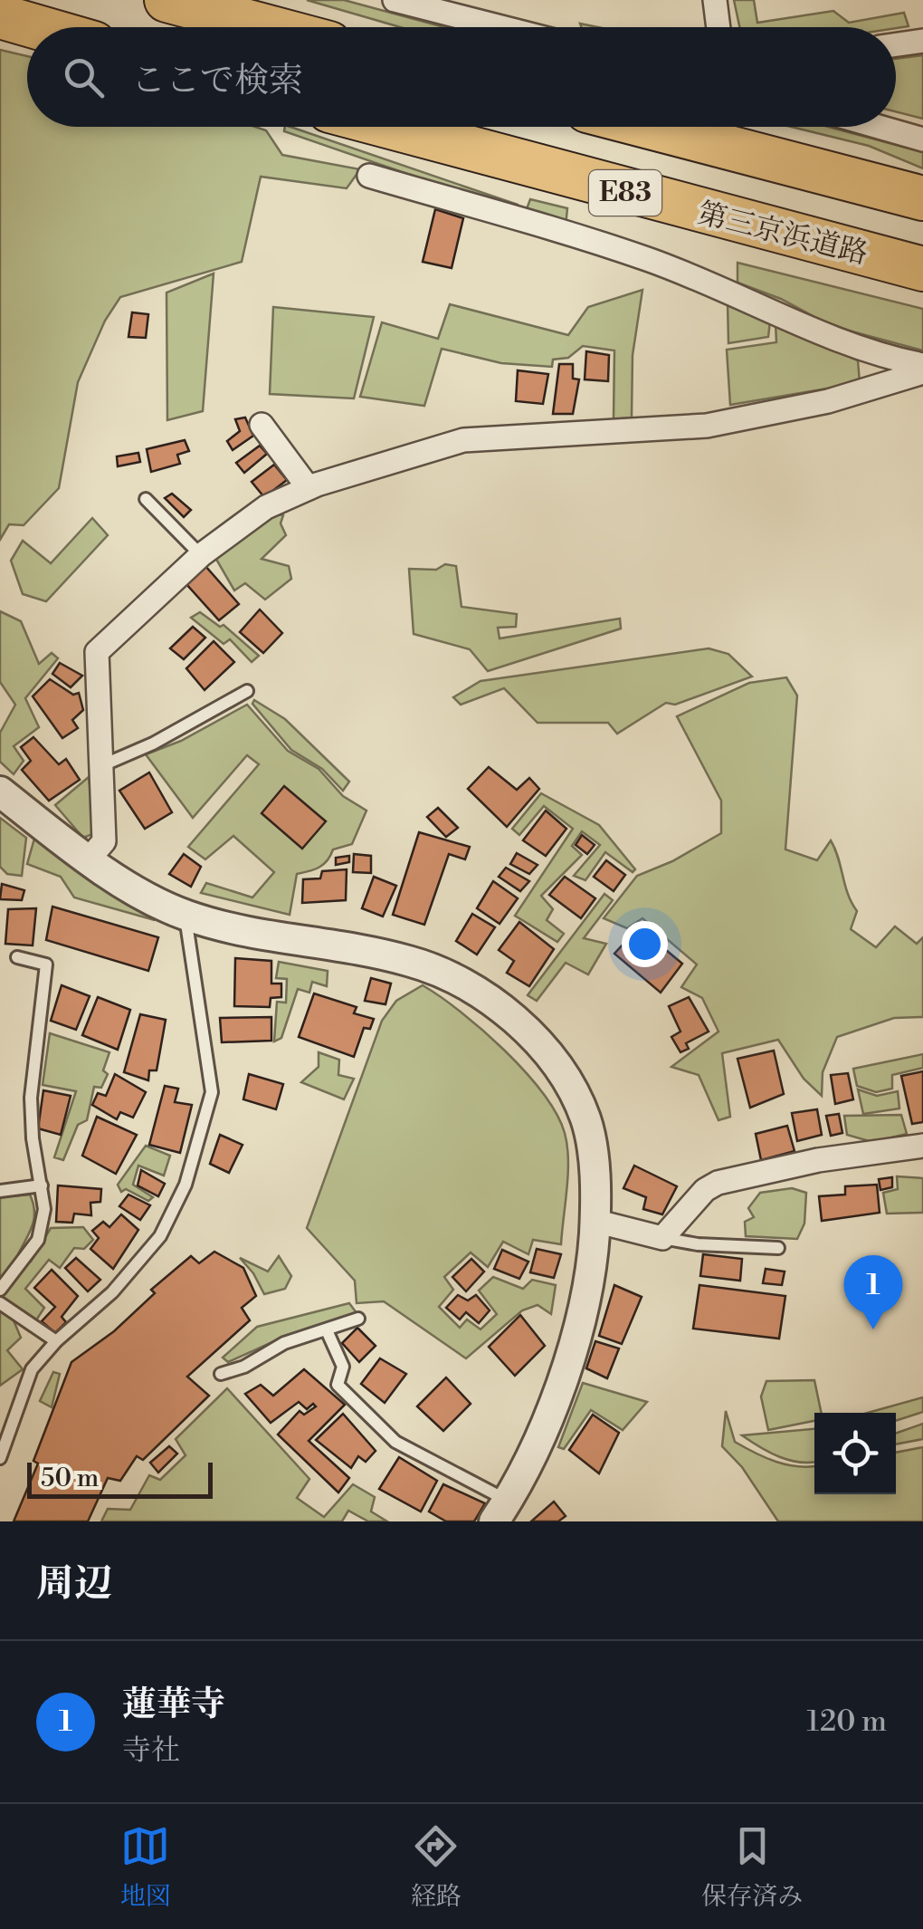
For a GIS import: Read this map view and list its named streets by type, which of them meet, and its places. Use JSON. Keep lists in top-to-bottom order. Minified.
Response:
{"streets":{"highway":["E83","第三京浜道路"]},"scale_bar":"50 m","page":{"search":"ここで検索","pins":"1","scale":"50 m","heading":"周辺","list":[{"mark":"1","name":"蓮華寺","note":"寺社","value":"120 m"}],"nav":["地図","経路","保存済み"]}}
